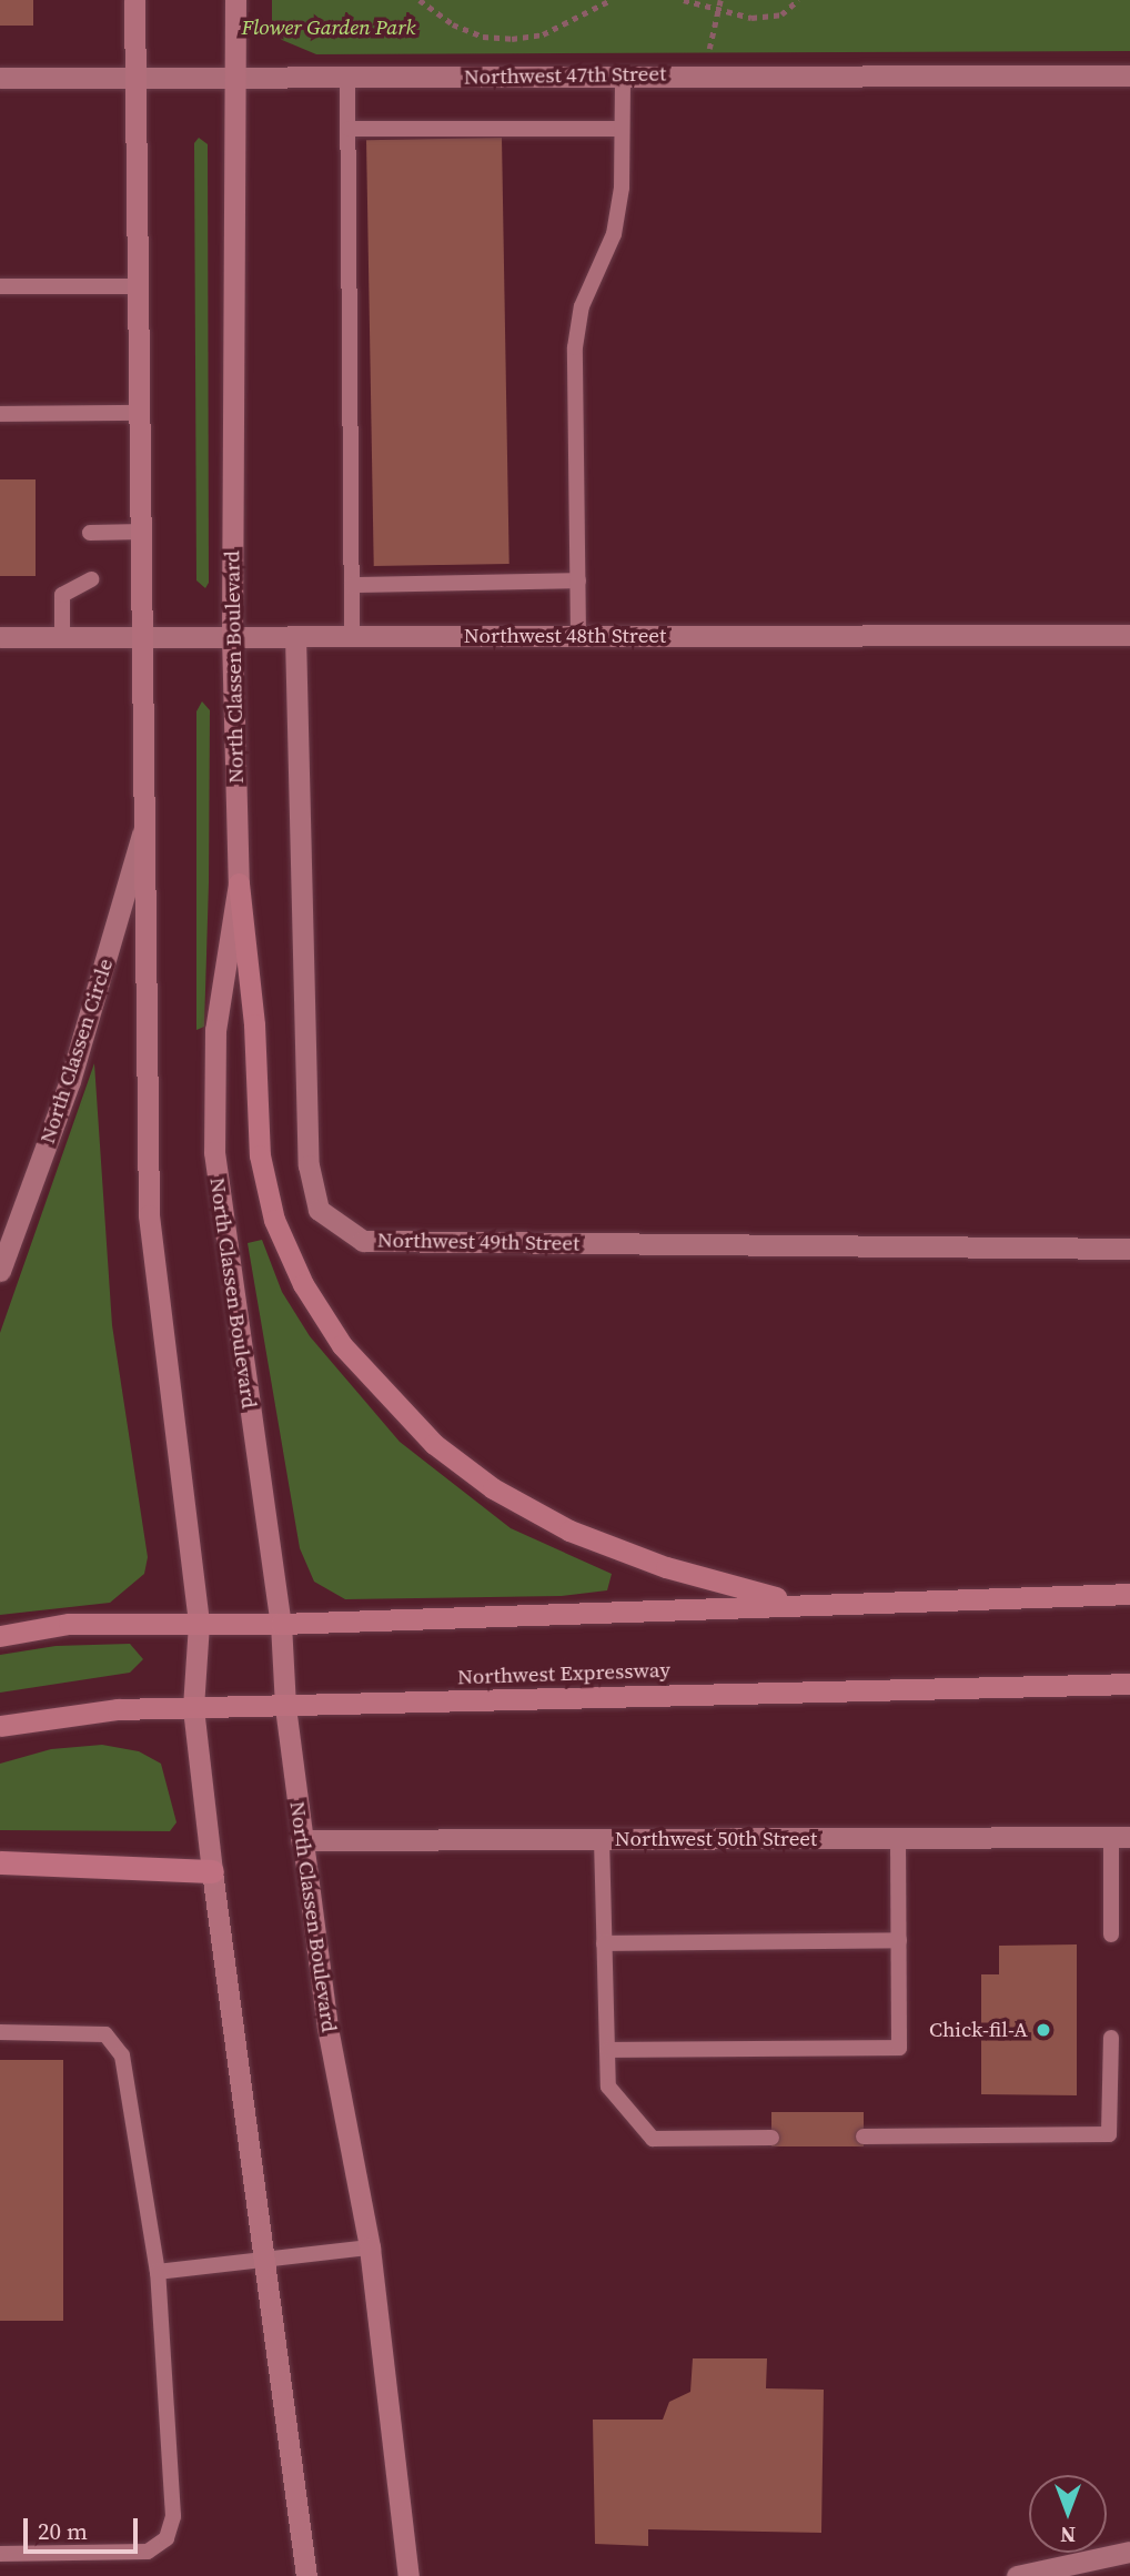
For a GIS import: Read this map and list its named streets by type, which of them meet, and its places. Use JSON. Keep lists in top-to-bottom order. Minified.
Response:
{"streets":{"highway":["Northwest Expressway"],"main road":["North Classen Boulevard"],"street":["Northwest 47th Street","Northwest 48th Street","North Classen Circle","Northwest 49th Street","Northwest 50th Street"]},"crossings":[["Northwest 47th Street","North Classen Boulevard"],["Northwest 48th Street","North Classen Boulevard"],["Northwest 48th Street","Northwest 49th Street"],["North Classen Boulevard","Northwest Expressway"],["North Classen Boulevard","Northwest 50th Street"]],"parks":["Flower Garden Park"],"places":["Chick-fil-A"],"scale_bar":"20 m","north":"bottom"}
